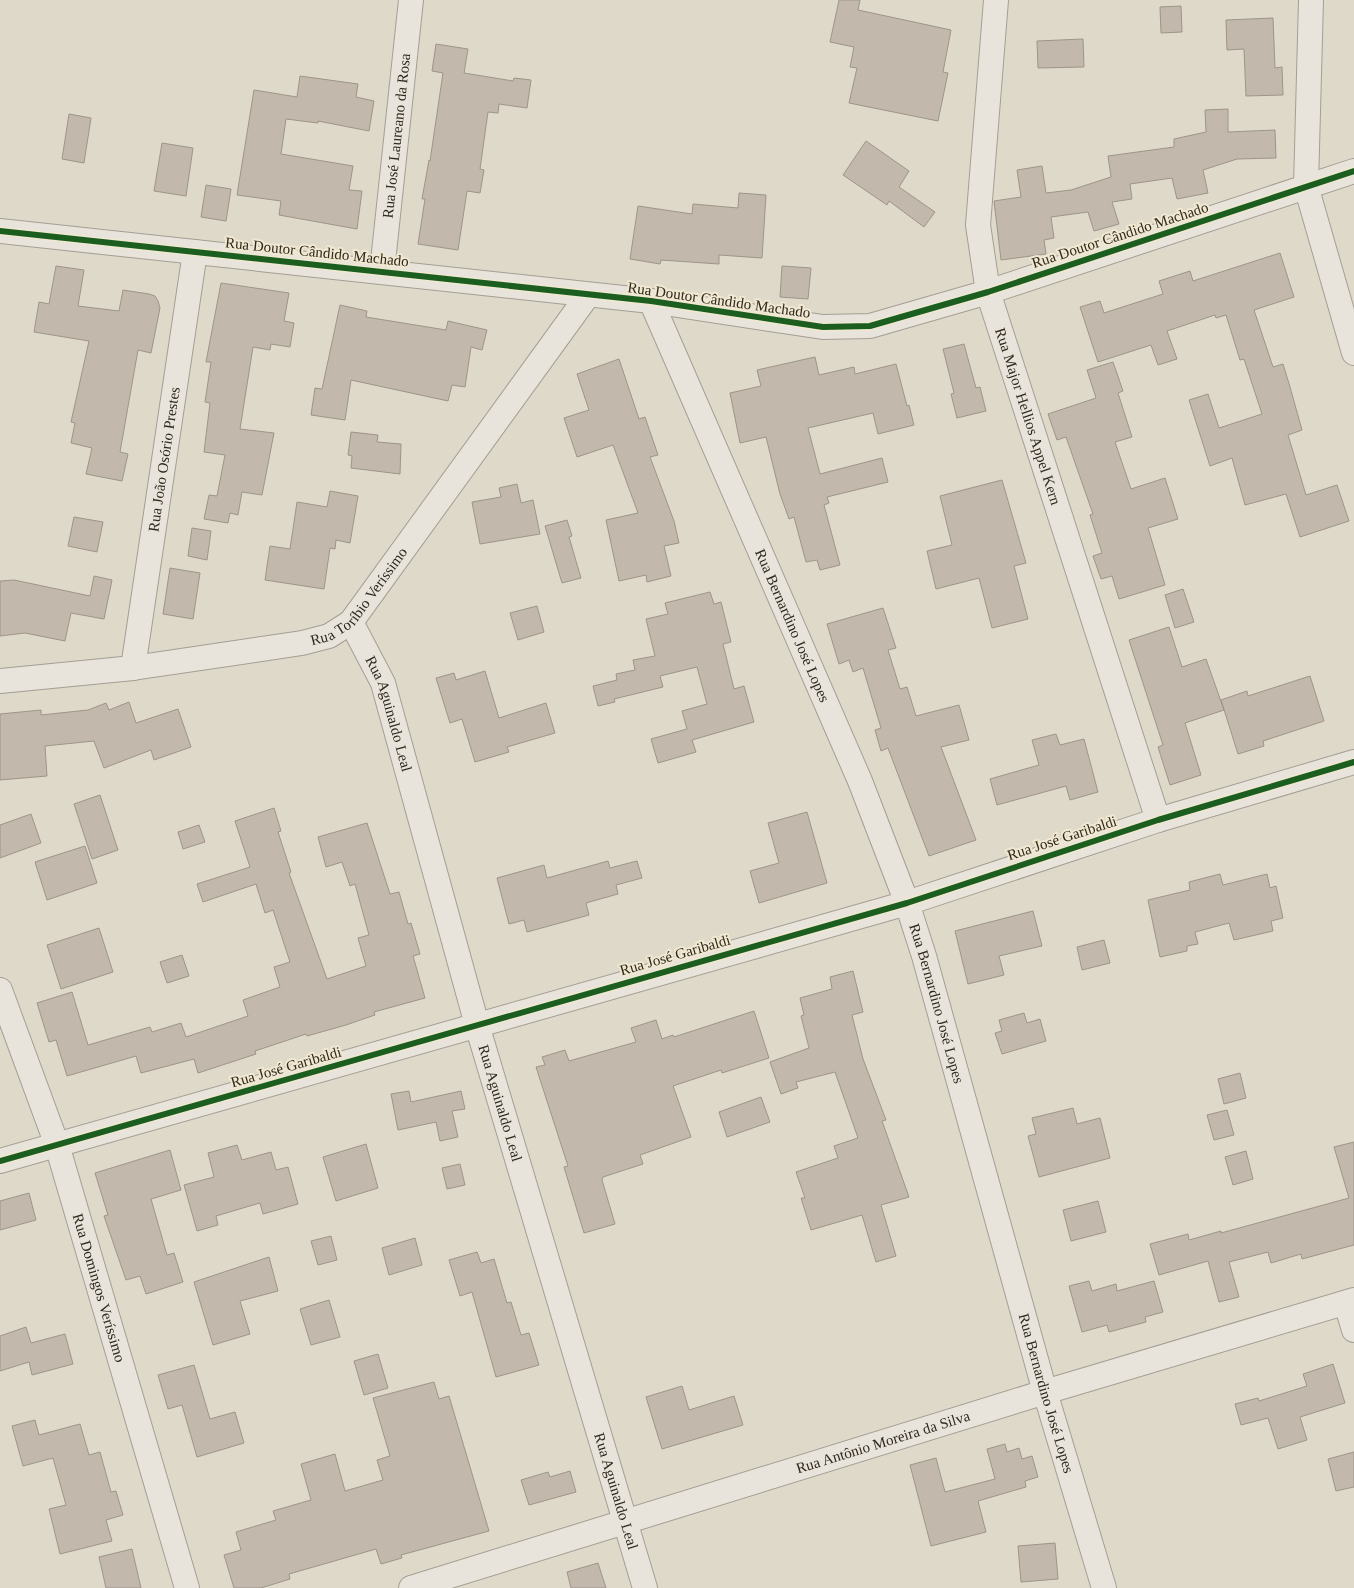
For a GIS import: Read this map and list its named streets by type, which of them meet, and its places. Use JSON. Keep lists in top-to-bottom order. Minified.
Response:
{"streets":{"street":["Rua José Laureano da Rosa","Rua Doutor Cândido Machado","Rua Major Hellios Appel Kern","Rua João Osório Prestes","Rua Toríbio Veríssimo","Rua Bernardino José Lopes","Rua Aguinaldo Leal","Rua José Garibaldi","Rua Domingos Veríssimo","Rua Antônio Moreira da Silva"]},"crossings":[["Rua José Laureano da Rosa","Rua Doutor Cândido Machado"],["Rua Doutor Cândido Machado","Rua Major Hellios Appel Kern"],["Rua Doutor Cândido Machado","Rua João Osório Prestes"],["Rua Doutor Cândido Machado","Rua Toríbio Veríssimo"],["Rua Doutor Cândido Machado","Rua Bernardino José Lopes"],["Rua Major Hellios Appel Kern","Rua José Garibaldi"],["Rua João Osório Prestes","Rua Toríbio Veríssimo"],["Rua Toríbio Veríssimo","Rua Aguinaldo Leal"],["Rua Bernardino José Lopes","Rua José Garibaldi"],["Rua Bernardino José Lopes","Rua Antônio Moreira da Silva"],["Rua Aguinaldo Leal","Rua José Garibaldi"],["Rua Aguinaldo Leal","Rua Antônio Moreira da Silva"],["Rua José Garibaldi","Rua Domingos Veríssimo"]]}
